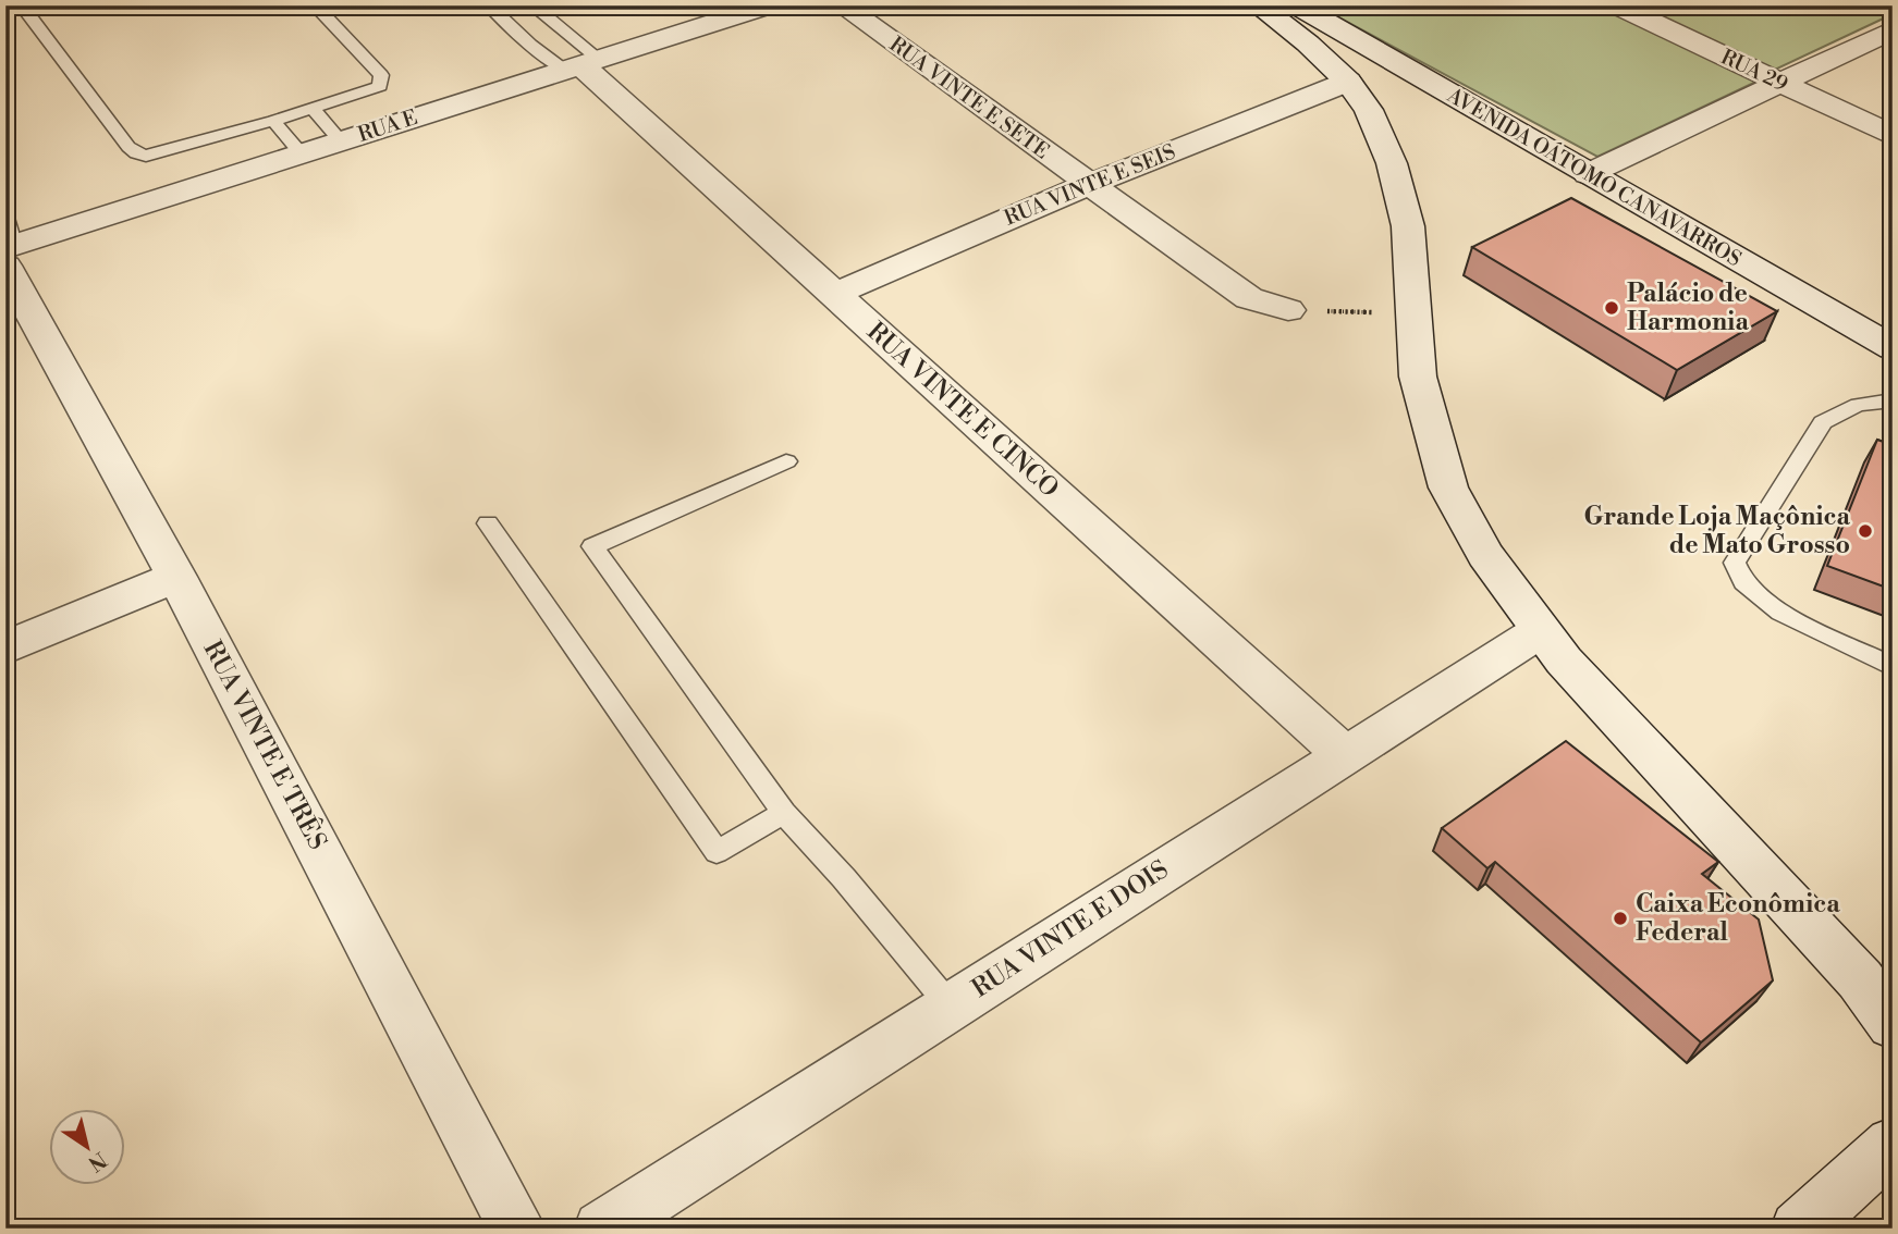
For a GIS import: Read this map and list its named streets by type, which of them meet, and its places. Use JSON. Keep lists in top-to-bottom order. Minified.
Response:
{"streets":{"street":["RUA 29","RUA VINTE E SETE","RUA E","AVENIDA OÁTOMO CANAVARROS","RUA VINTE E SEIS","RUA VINTE E CINCO","RUA VINTE E TRÊS","RUA VINTE E DOIS"]},"crossings":[["RUA VINTE E SETE","RUA VINTE E SEIS"],["RUA E","RUA VINTE E CINCO"],["RUA E","RUA VINTE E TRÊS"],["RUA VINTE E SEIS","RUA VINTE E CINCO"],["RUA VINTE E CINCO","RUA VINTE E DOIS"]],"places":["Palácio de Harmonia","Grande Loja Maçônica de Mato Grosso","Caixa Econômica Federal"],"north":"bottom right"}
